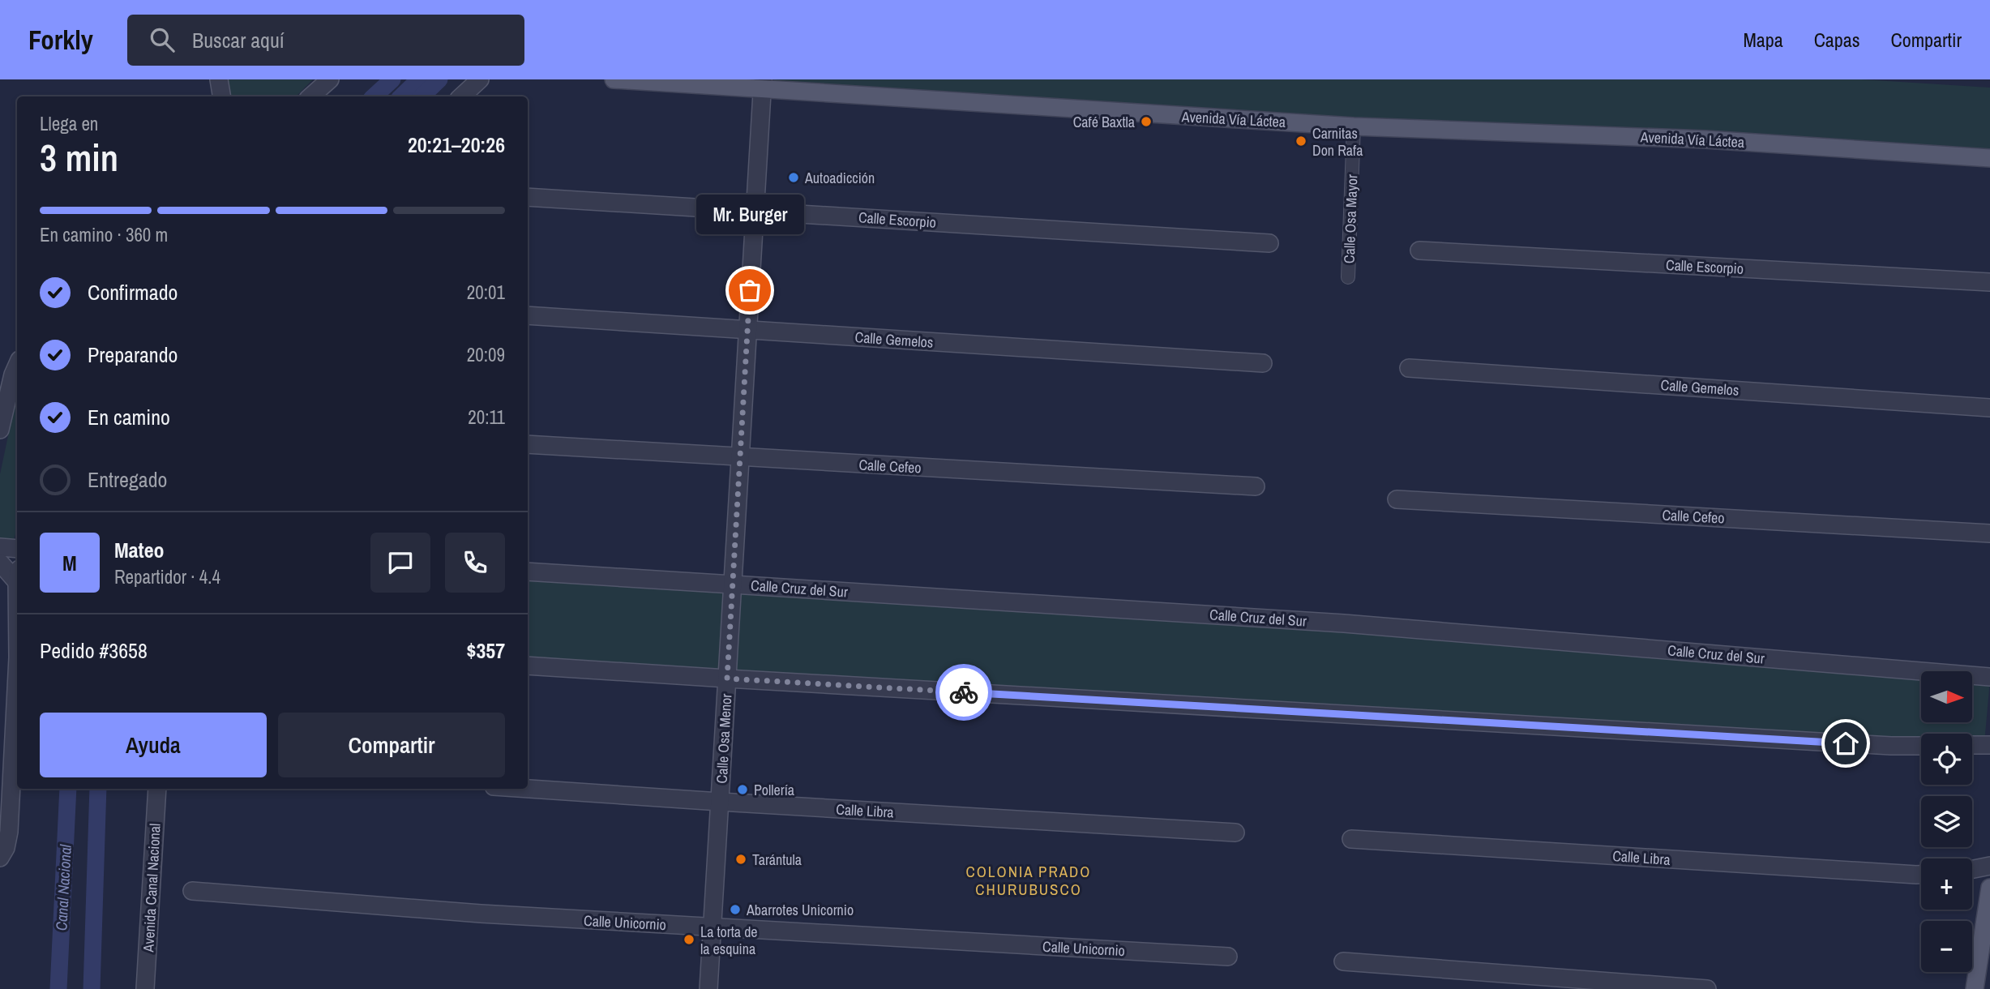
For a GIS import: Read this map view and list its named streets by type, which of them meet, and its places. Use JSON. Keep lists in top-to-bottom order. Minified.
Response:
{"streets":{"main road":["Avenida Vía Láctea"],"street":["Calle Osa Mayor","Calle Escorpio","Calle Gemelos","Calle Cefeo","Calle Cruz del Sur","Calle Osa Menor","Calle Libra","Avenida Canal Nacional","Calle Unicornio"]},"crossings":[["Avenida Vía Láctea","Calle Osa Mayor"],["Avenida Vía Láctea","Calle Osa Menor"],["Calle Escorpio","Calle Osa Menor"],["Calle Gemelos","Calle Osa Menor"],["Calle Cefeo","Calle Osa Menor"],["Calle Cruz del Sur","Calle Osa Menor"],["Calle Osa Menor","Calle Libra"],["Calle Osa Menor","Calle Unicornio"]],"districts":["COLONIA PRADO CHURUBUSCO"],"water":["Canal Nacional"],"places":["Café Baxtla","Carnitas Don Rafa","Autoadicción","Mr. Burger","Pollería","Tarántula","Abarrotes Unicornio","La torta de la esquina"],"north":"right","page":{"header":"Forkly","search":"Buscar aquí","nav":["Mapa","Capas","Compartir"],"heading":["3 min","Llega en","20:21–20:26"],"panel":["Mateo","Repartidor · 4.4","Pedido #3658","$357"],"bar":"En camino · 360 m","bubble":"Mr. Burger","list":[["Confirmado","20:01"],["Preparando","20:09"],["En camino","20:11"],"Entregado"],"round":"M","map_buttons":["+","−"],"buttons":["Ayuda","Compartir"]}}
